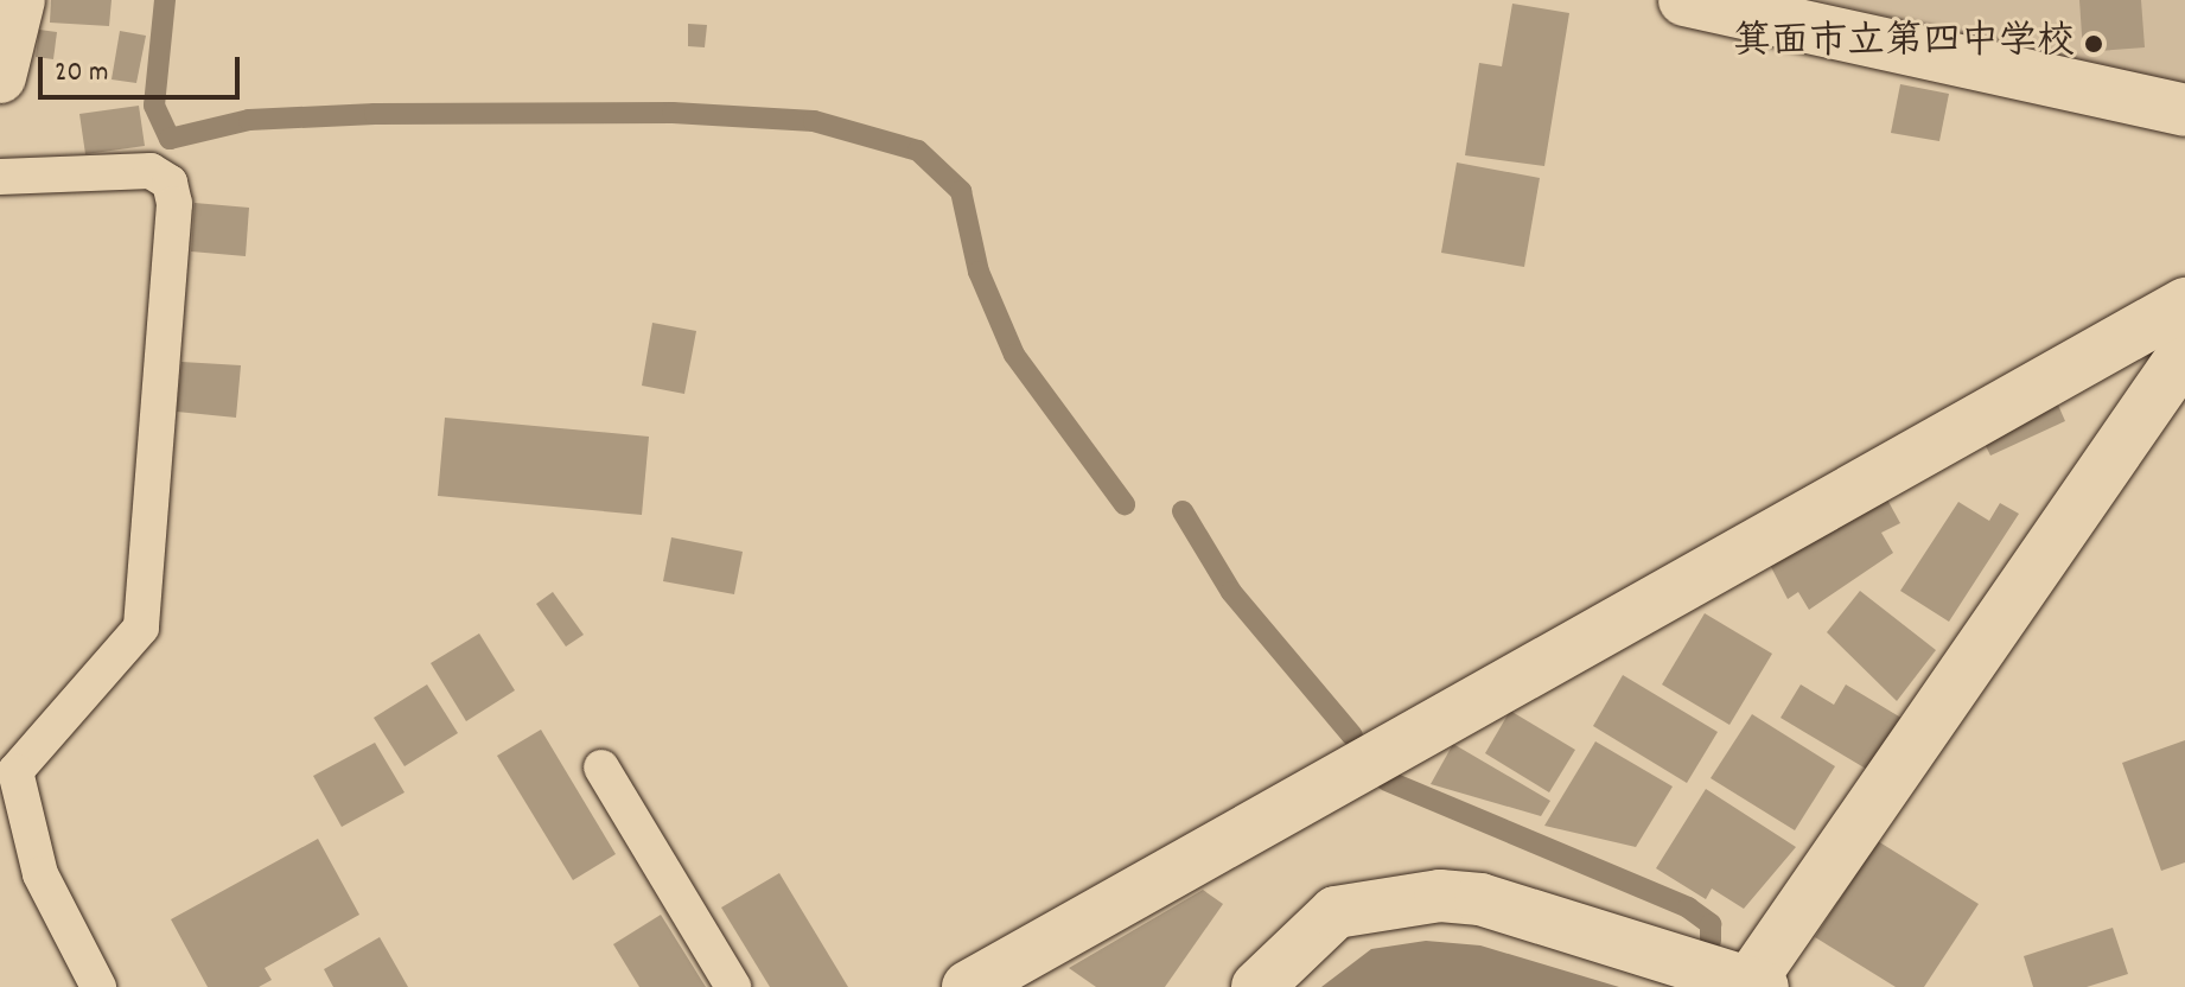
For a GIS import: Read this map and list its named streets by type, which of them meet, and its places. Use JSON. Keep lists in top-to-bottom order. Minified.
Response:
{"places":["箕面市立第四中学校"],"scale_bar":"20 m"}
